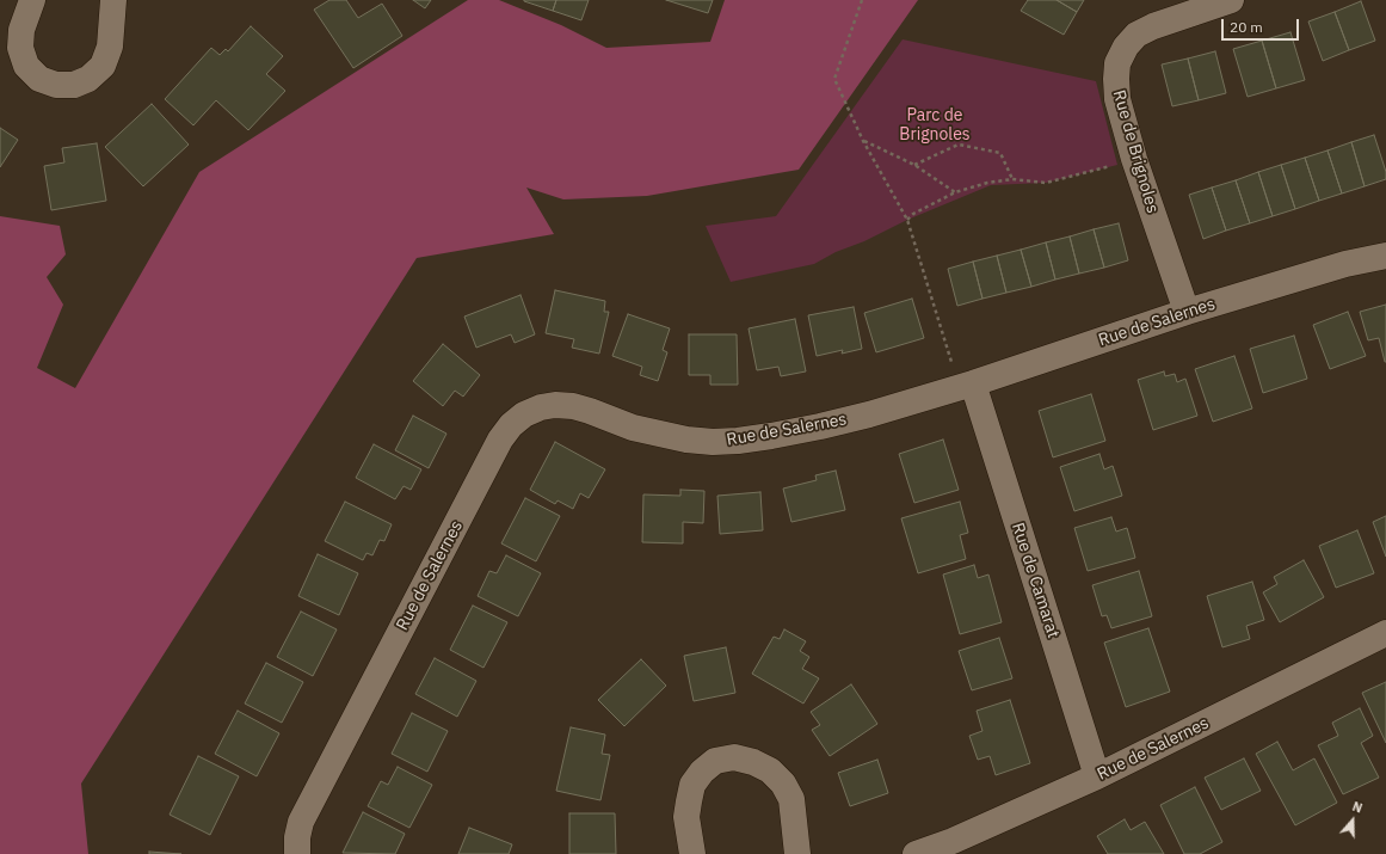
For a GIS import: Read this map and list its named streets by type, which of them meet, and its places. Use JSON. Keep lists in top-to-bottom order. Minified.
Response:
{"streets":{"street":["Rue de Brignoles","Rue de Salernes","Rue de Camarat"]},"crossings":[["Rue de Brignoles","Rue de Salernes"],["Rue de Salernes","Rue de Camarat"]],"parks":["Parc de Brignoles"],"scale_bar":"20 m","north":"top"}
